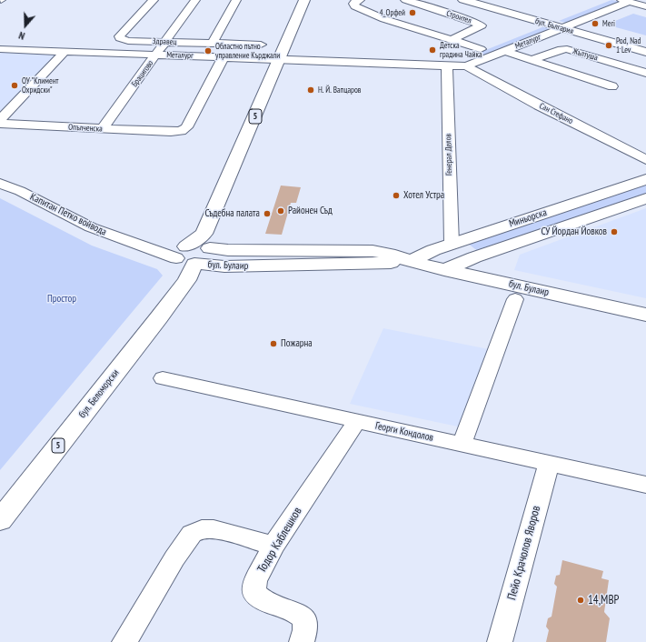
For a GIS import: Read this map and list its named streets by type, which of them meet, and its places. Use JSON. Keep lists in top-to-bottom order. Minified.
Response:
{"streets":{"main road":["бул. България","5","Миньорска","бул. Булаир","бул. Беломорски"],"street":["Строител","Здравец","Металург","Жълтуша","Брацигово","Сан Стефано","Опълченска","Генерал Делов","Капитан Петко войвода","Георги Кондолов","Тодор Каблешков","Пейо Крачолов Яворов"]},"crossings":[["бул. България","Металург"],["Здравец","Брацигово"],["Металург","Брацигово"],["Металург","Сан Стефано"],["Металург","Опълченска"],["Металург","Генерал Делов"],["Металург","бул. Беломорски"],["Брацигово","Опълченска"],["Генерал Делов","Миньорска"],["Капитан Петко войвода","бул. Булаир"],["Капитан Петко войвода","бул. Беломорски"],["Миньорска","бул. Булаир"],["бул. Булаир","бул. Беломорски"],["Георги Кондолов","Тодор Каблешков"],["Георги Кондолов","Пейо Крачолов Яворов"]],"parks":["Простор"],"places":["4_Орфей","Meri","Pod, Nad 1 Lev","Детска градина Чайка","Областно пътно управление Кърджали","ОУ \"Климент Охридски\"","Н. Й. Вапцаров","Хотел Устра","Районен Съд","Съдебна палата","СУ Йордан Йовков","Пожарна","14,МВР"],"north":"bottom"}
